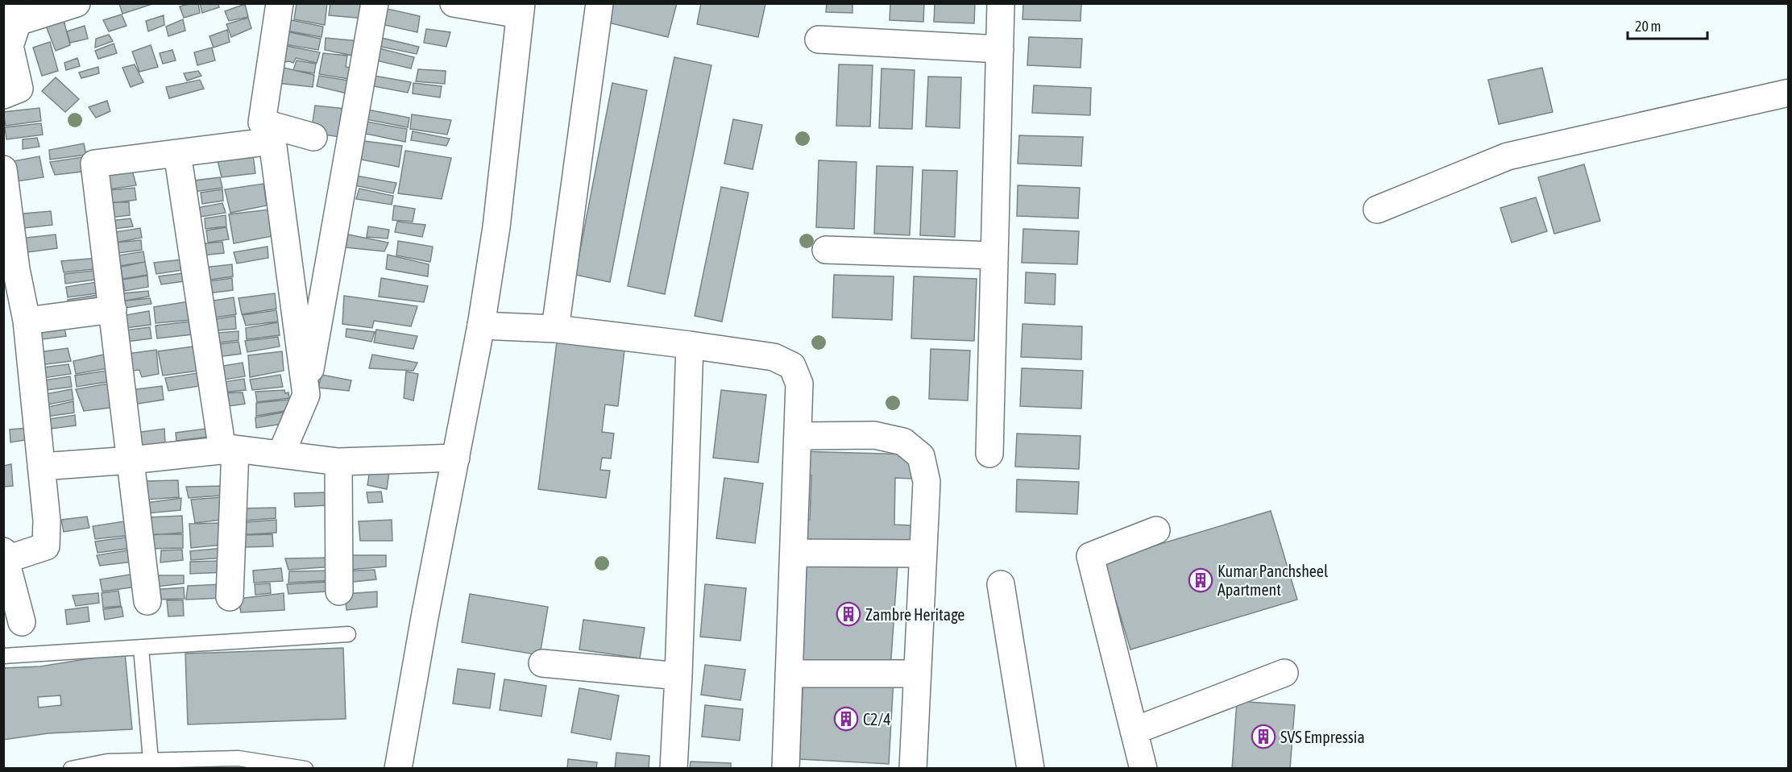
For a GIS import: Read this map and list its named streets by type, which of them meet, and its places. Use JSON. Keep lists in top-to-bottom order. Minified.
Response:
{"places":{"building":["Kumar Panchsheel Apartment","Zambre Heritage","C2/4","SVS Empressia"]},"scale_bar":"20 m"}
